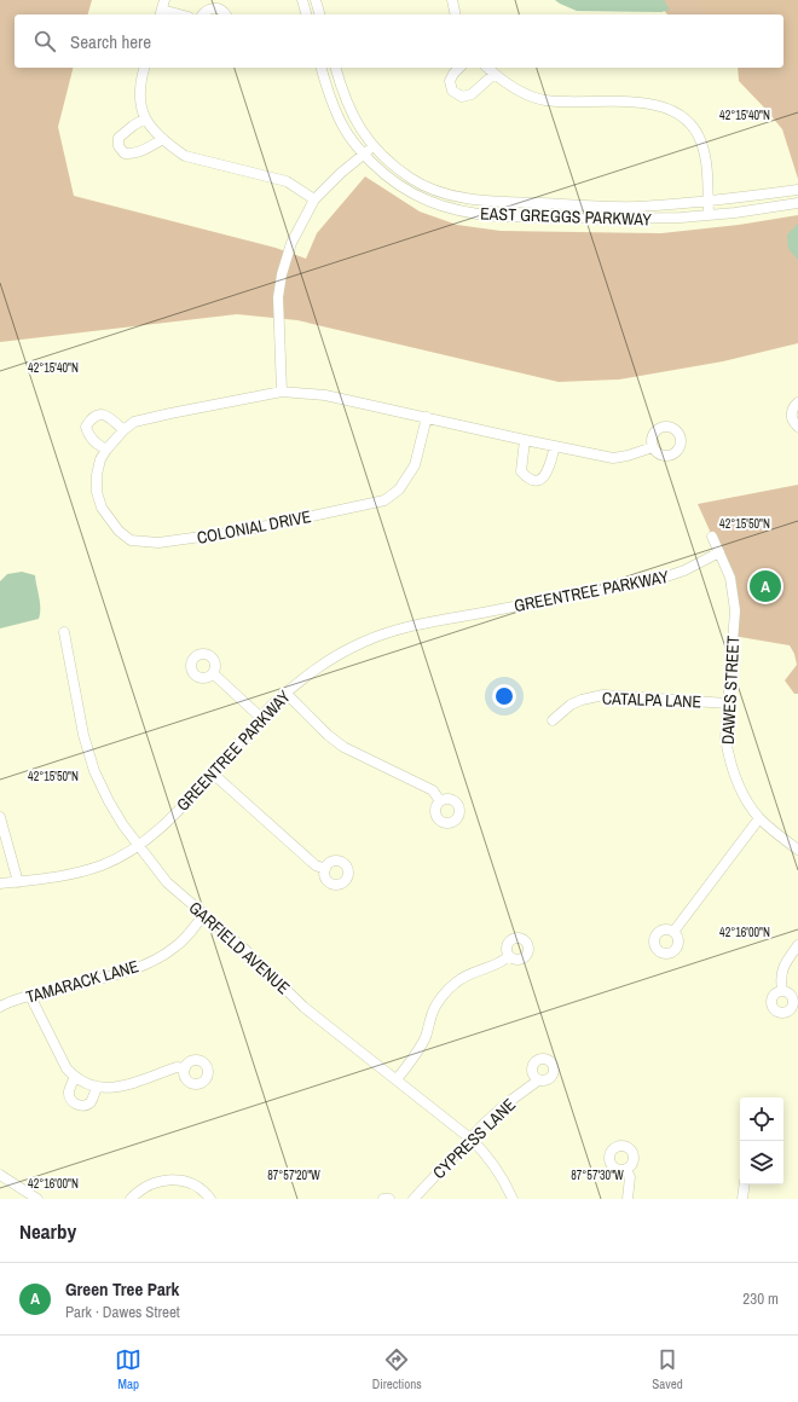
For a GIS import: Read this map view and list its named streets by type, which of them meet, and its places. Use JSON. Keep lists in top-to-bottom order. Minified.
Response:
{"streets":{"street":["EAST GREGGS PARKWAY","COLONIAL DRIVE","GREENTREE PARKWAY","DAWES STREET","CATALPA LANE","GARFIELD AVENUE","TAMARACK LANE","CYPRESS LANE"]},"crossings":[["GREENTREE PARKWAY","DAWES STREET"],["GREENTREE PARKWAY","GARFIELD AVENUE"],["DAWES STREET","CATALPA LANE"],["GARFIELD AVENUE","TAMARACK LANE"],["GARFIELD AVENUE","CYPRESS LANE"]],"page":{"search":"Search here","pins":"A","heading":"Nearby","list":[{"mark":"A","name":"Green Tree Park","note":"Park · Dawes Street","value":"230 m"}],"nav":["Map","Directions","Saved"]},"coordinates":["42°15'40\"N","42°15'50\"N","42°16'00\"N","87°57'20\"W","87°57'30\"W"]}
